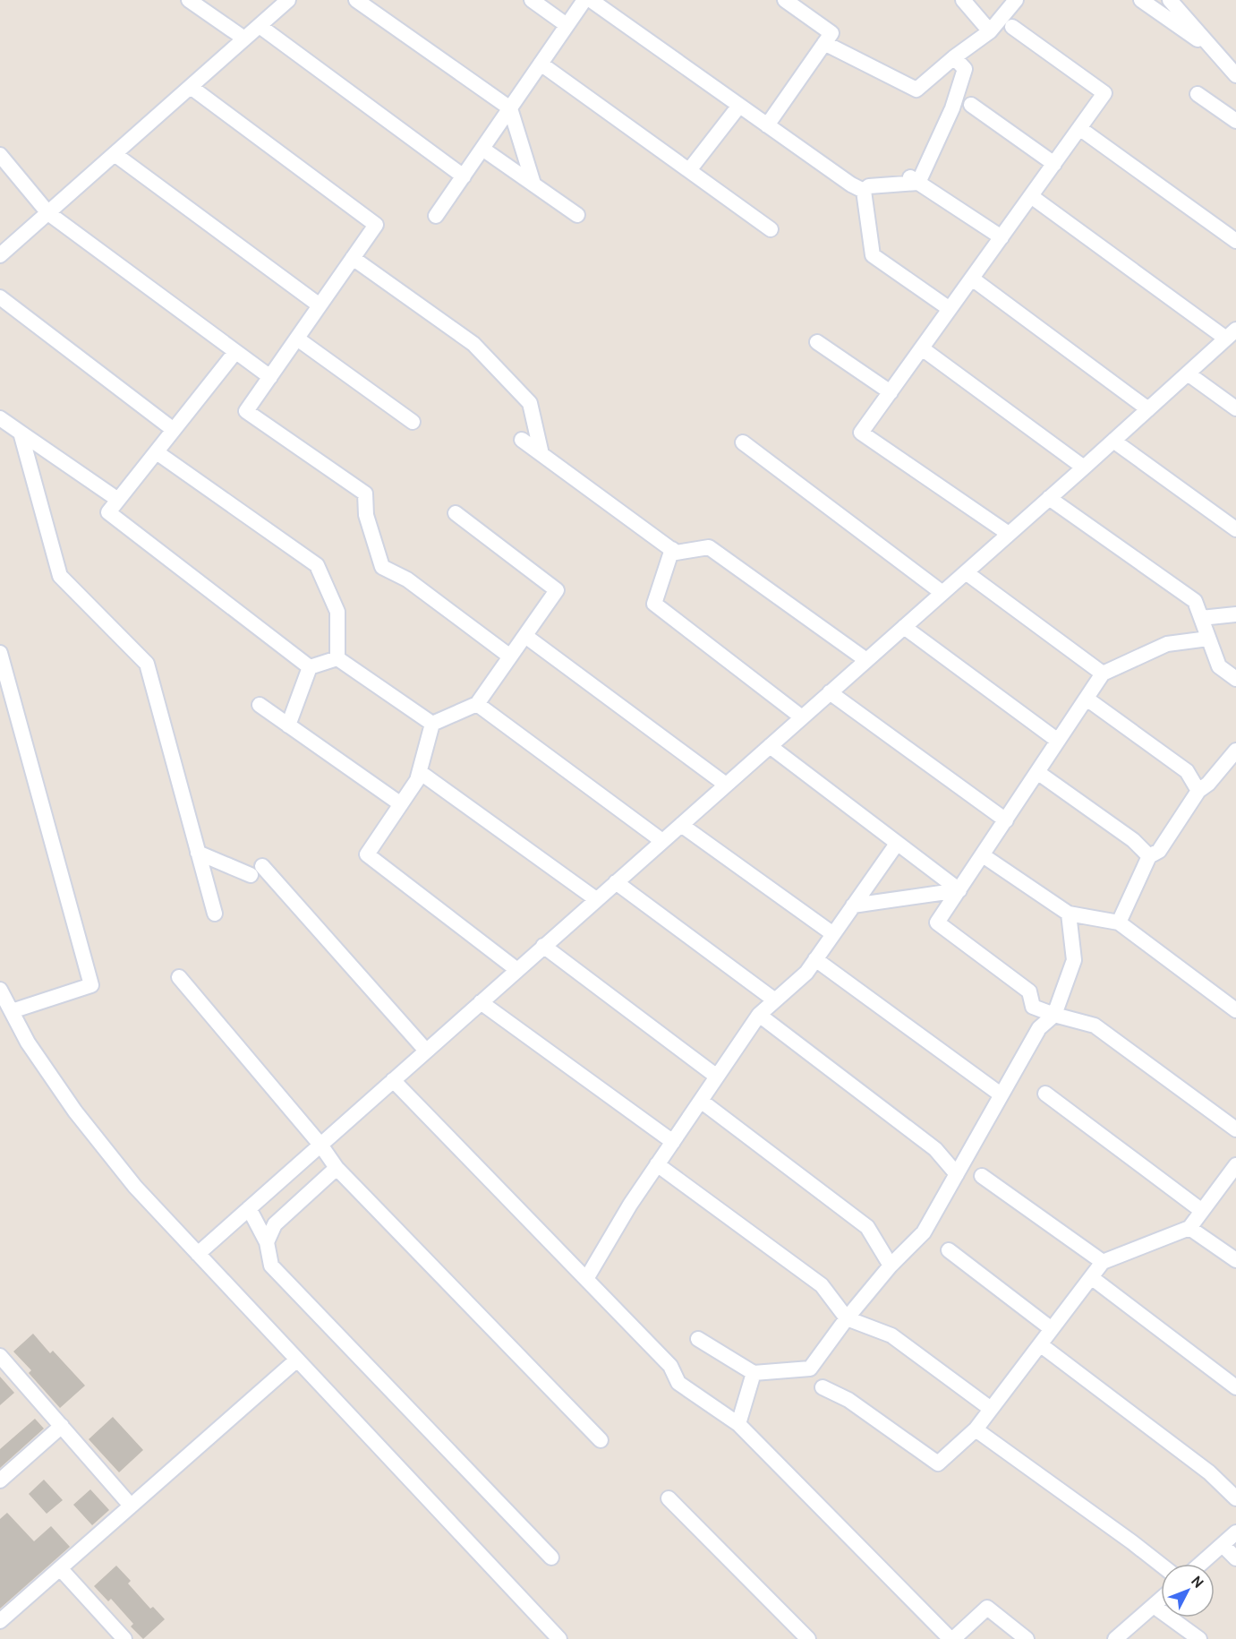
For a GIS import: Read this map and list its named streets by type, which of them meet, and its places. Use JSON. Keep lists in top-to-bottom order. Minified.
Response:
{"north":"top right"}
